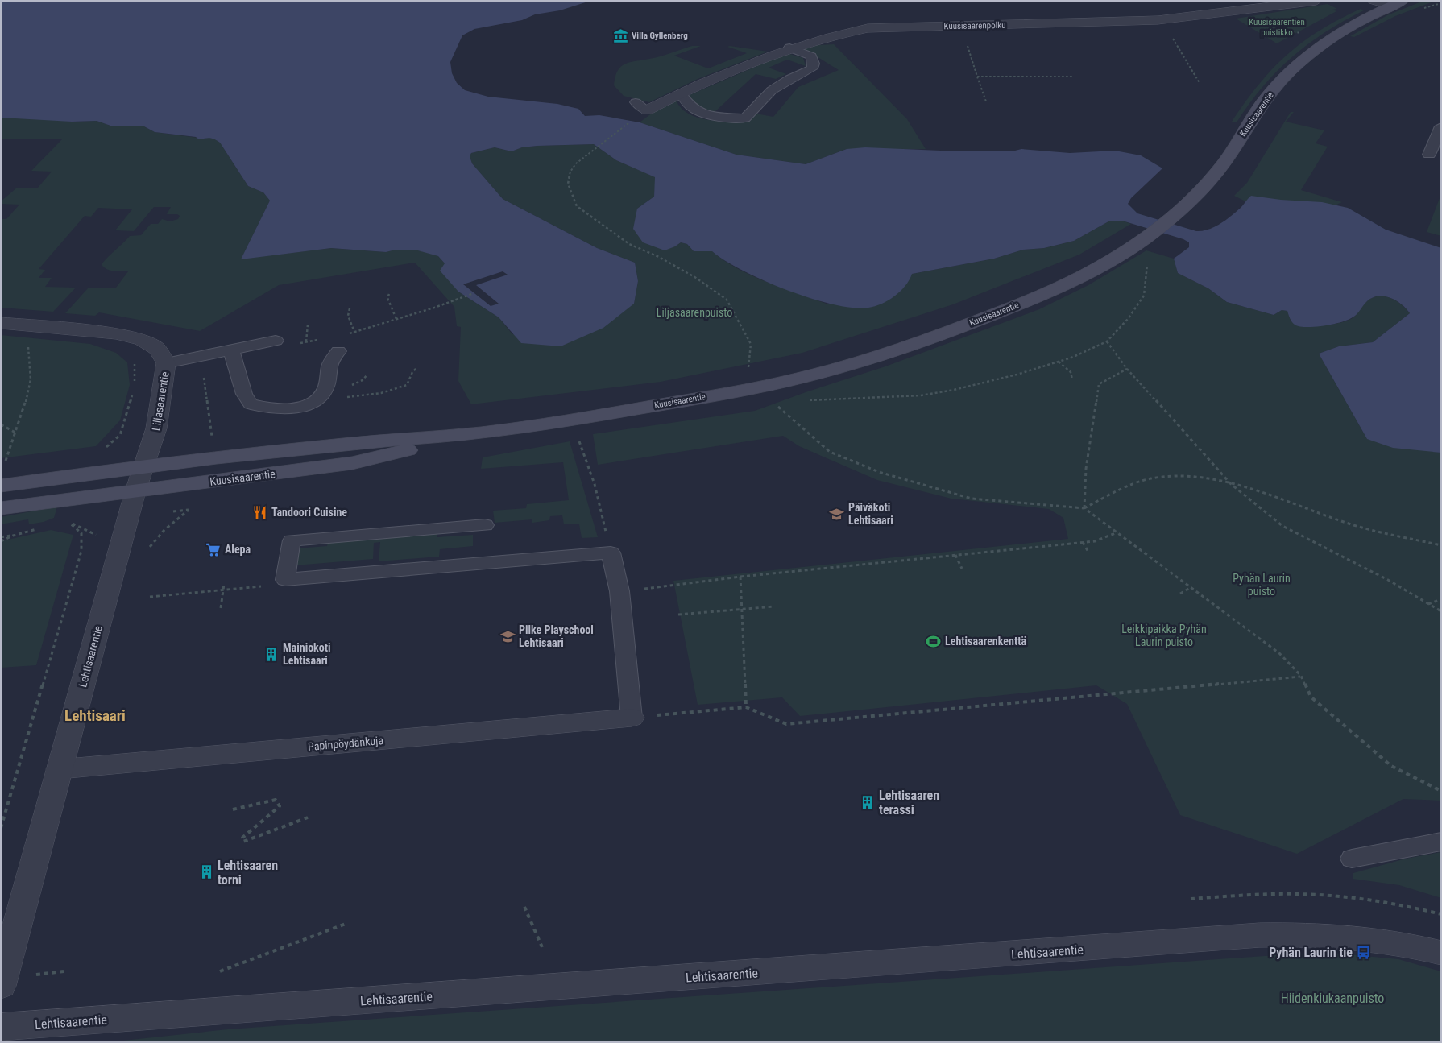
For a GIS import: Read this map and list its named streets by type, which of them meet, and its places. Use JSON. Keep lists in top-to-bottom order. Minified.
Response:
{"streets":{"main road":["Kuusisaarentie"],"street":["Kuusisaarenpolku","Liljasaarentie","Lehtisaarentie","Papinpöydänkuja"]},"crossings":[["Kuusisaarentie","Liljasaarentie"],["Kuusisaarentie","Lehtisaarentie"],["Liljasaarentie","Lehtisaarentie"],["Lehtisaarentie","Papinpöydänkuja"]],"districts":["Lehtisaari"],"parks":["Kuusisaarentien puistikko","Liljasaarenpuisto","Pyhän Laurin puisto","Leikkipaikka Pyhän Laurin puisto","Hiidenkiukaanpuisto"],"places":{"museum":["Villa Gyllenberg"],"restaurant":["Tandoori Cuisine"],"school or university":["Päiväkoti Lehtisaari","Pilke Playschool Lehtisaari"],"supermarket":["Alepa"],"sports":["Lehtisaarenkenttä"],"building":["Mainiokoti Lehtisaari","Lehtisaaren terassi","Lehtisaaren torni"],"bus stop":["Pyhän Laurin tie"]}}
